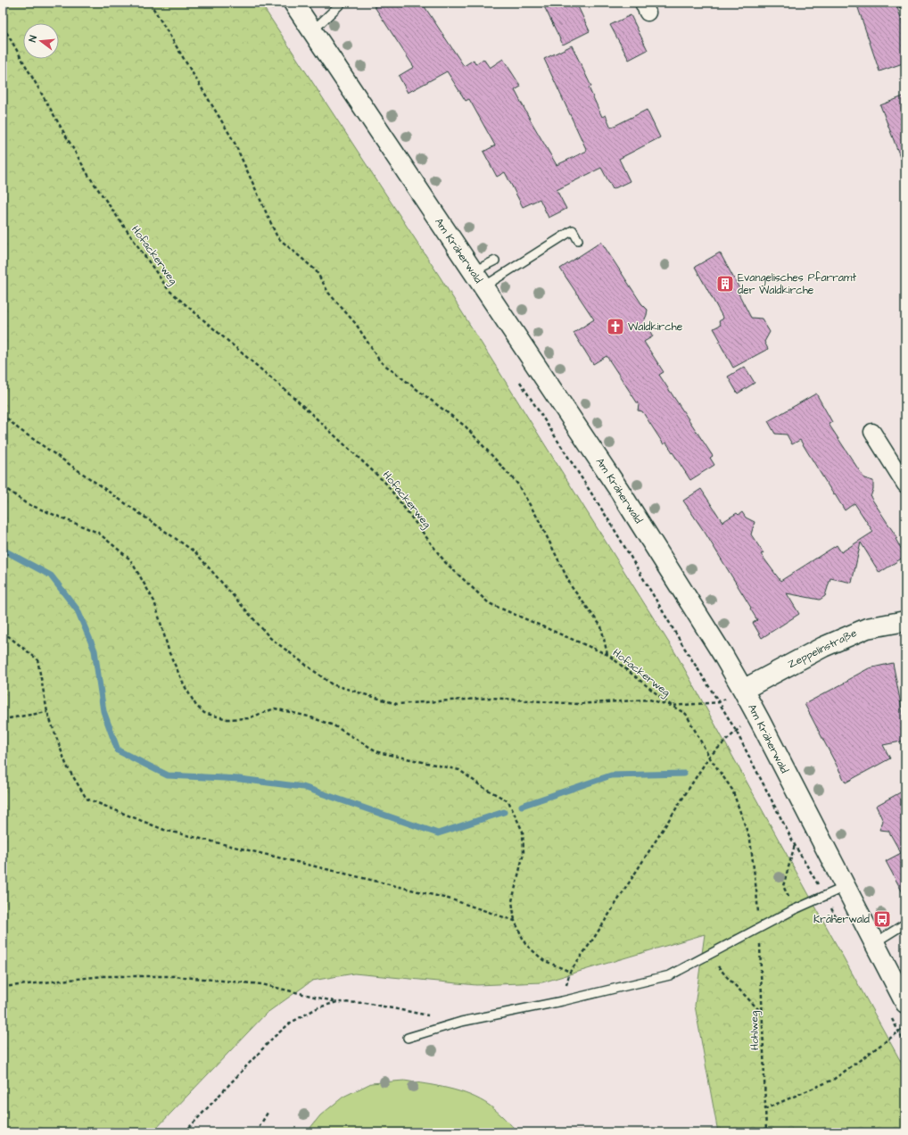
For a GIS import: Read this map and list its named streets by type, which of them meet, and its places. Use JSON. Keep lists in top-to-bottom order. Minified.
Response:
{"streets":{"main road":["Am Kräherwald","Zeppelinstraße"],"path":["Hofackerweg","Hohlweg"]},"crossings":[["Am Kräherwald","Zeppelinstraße"],["Hofackerweg","Hohlweg"]],"places":{"building":["Evangelisches Pfarramt der Waldkirche"],"church":["Waldkirche"],"bus stop":["Kräherwald"]},"north":"left"}
